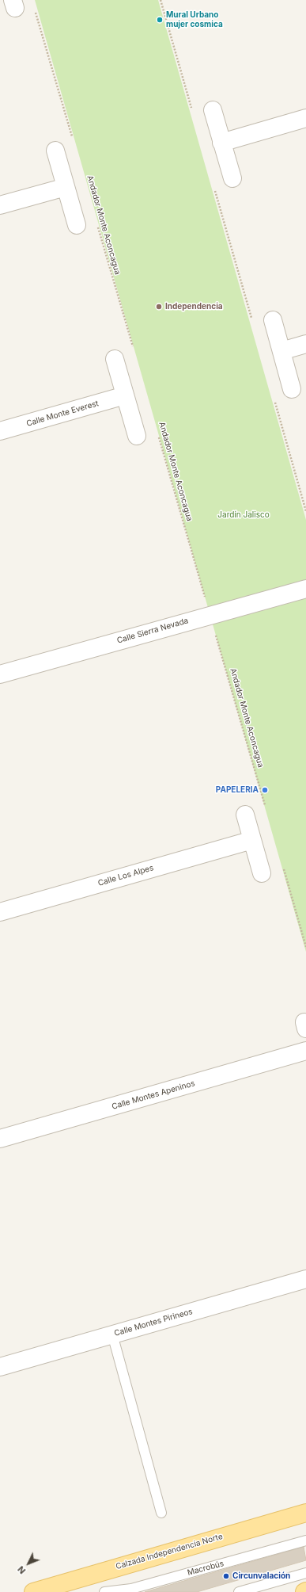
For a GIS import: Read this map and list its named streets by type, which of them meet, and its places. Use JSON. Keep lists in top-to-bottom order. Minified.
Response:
{"streets":{"main road":["Calzada Independencia Norte"],"street":["Calle Monte Everest","Calle Sierra Nevada","Calle Los Alpes","Calle Montes Apeninos","Calle Montes Pirineos"],"lane":["Macrobús"],"path":["Andador Monte Aconcagua"]},"crossings":[["Andador Monte Aconcagua","Calle Sierra Nevada"]],"parks":["Jardín Jalisco"],"places":["Mural Urbano mujer cosmica","Independencia","PAPELERIA","Circunvalación"],"north":"bottom left"}
